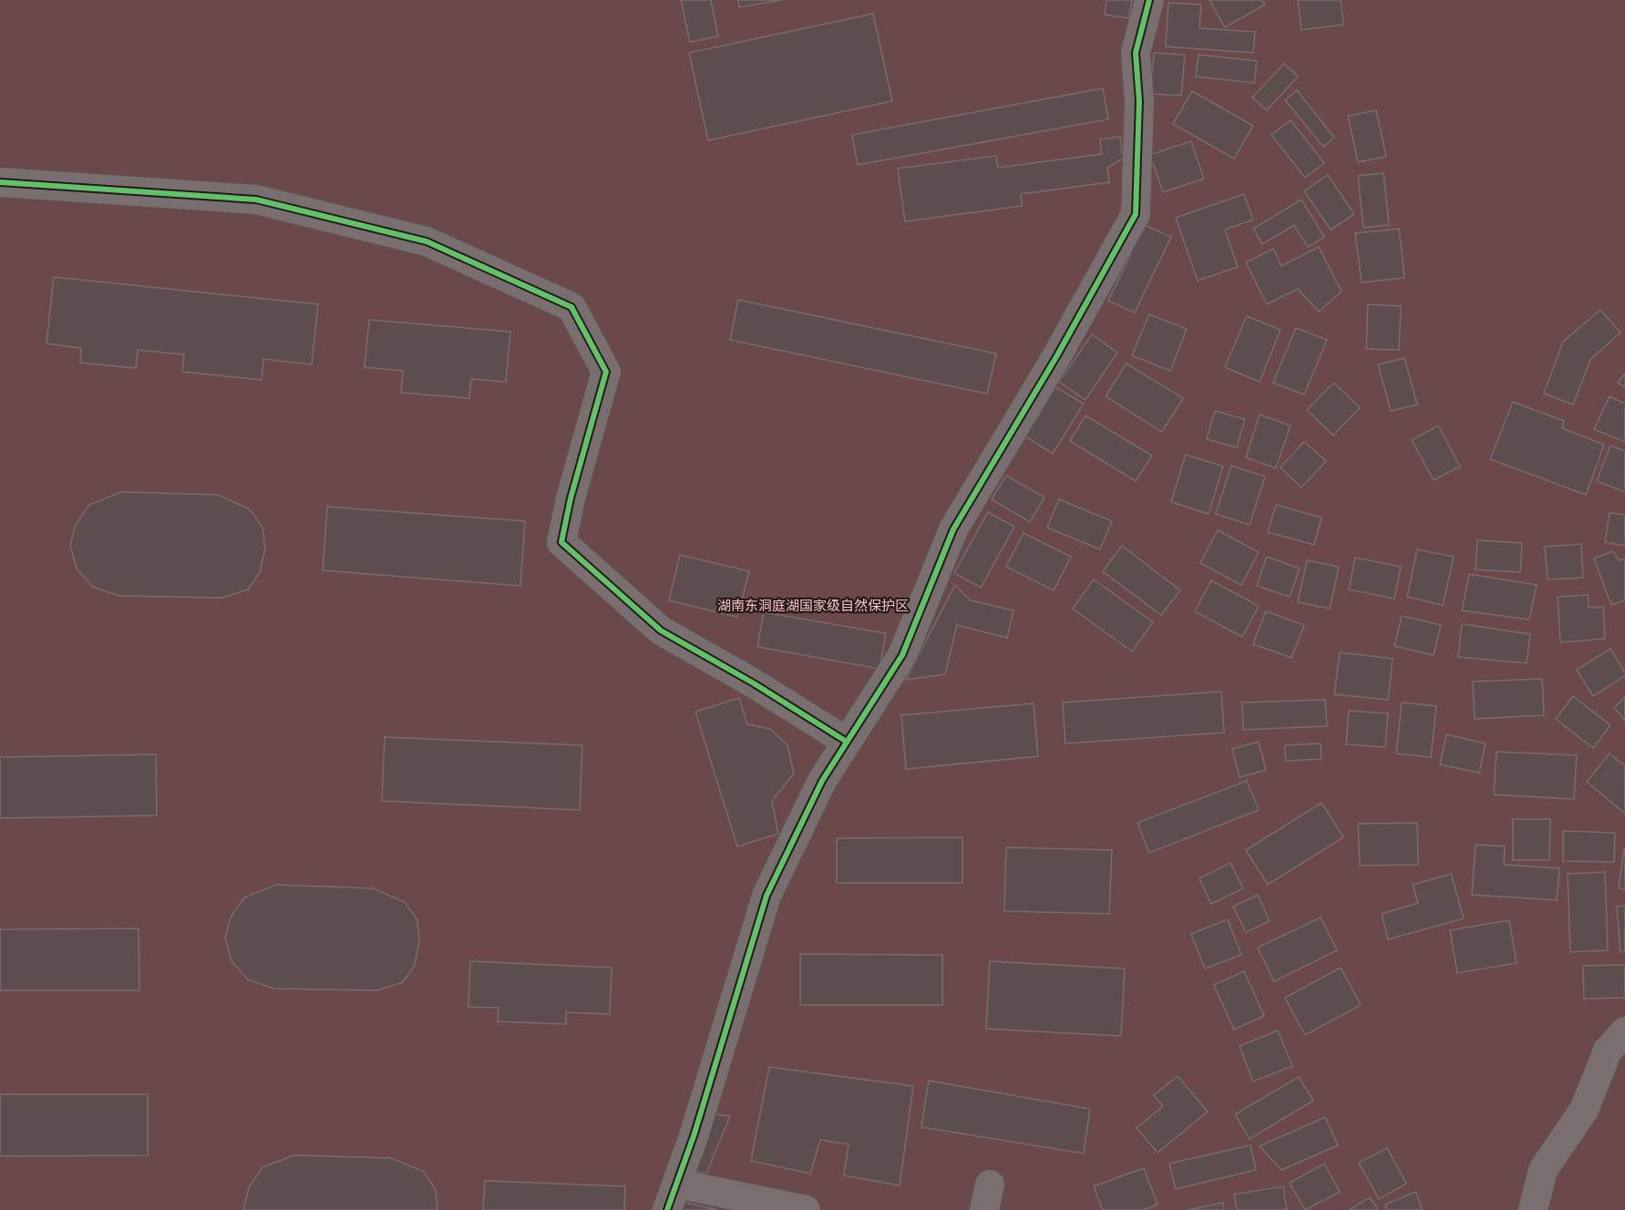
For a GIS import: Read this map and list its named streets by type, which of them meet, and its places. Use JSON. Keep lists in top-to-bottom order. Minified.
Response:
{"parks":["湖南东洞庭湖国家级自然保护区"]}
